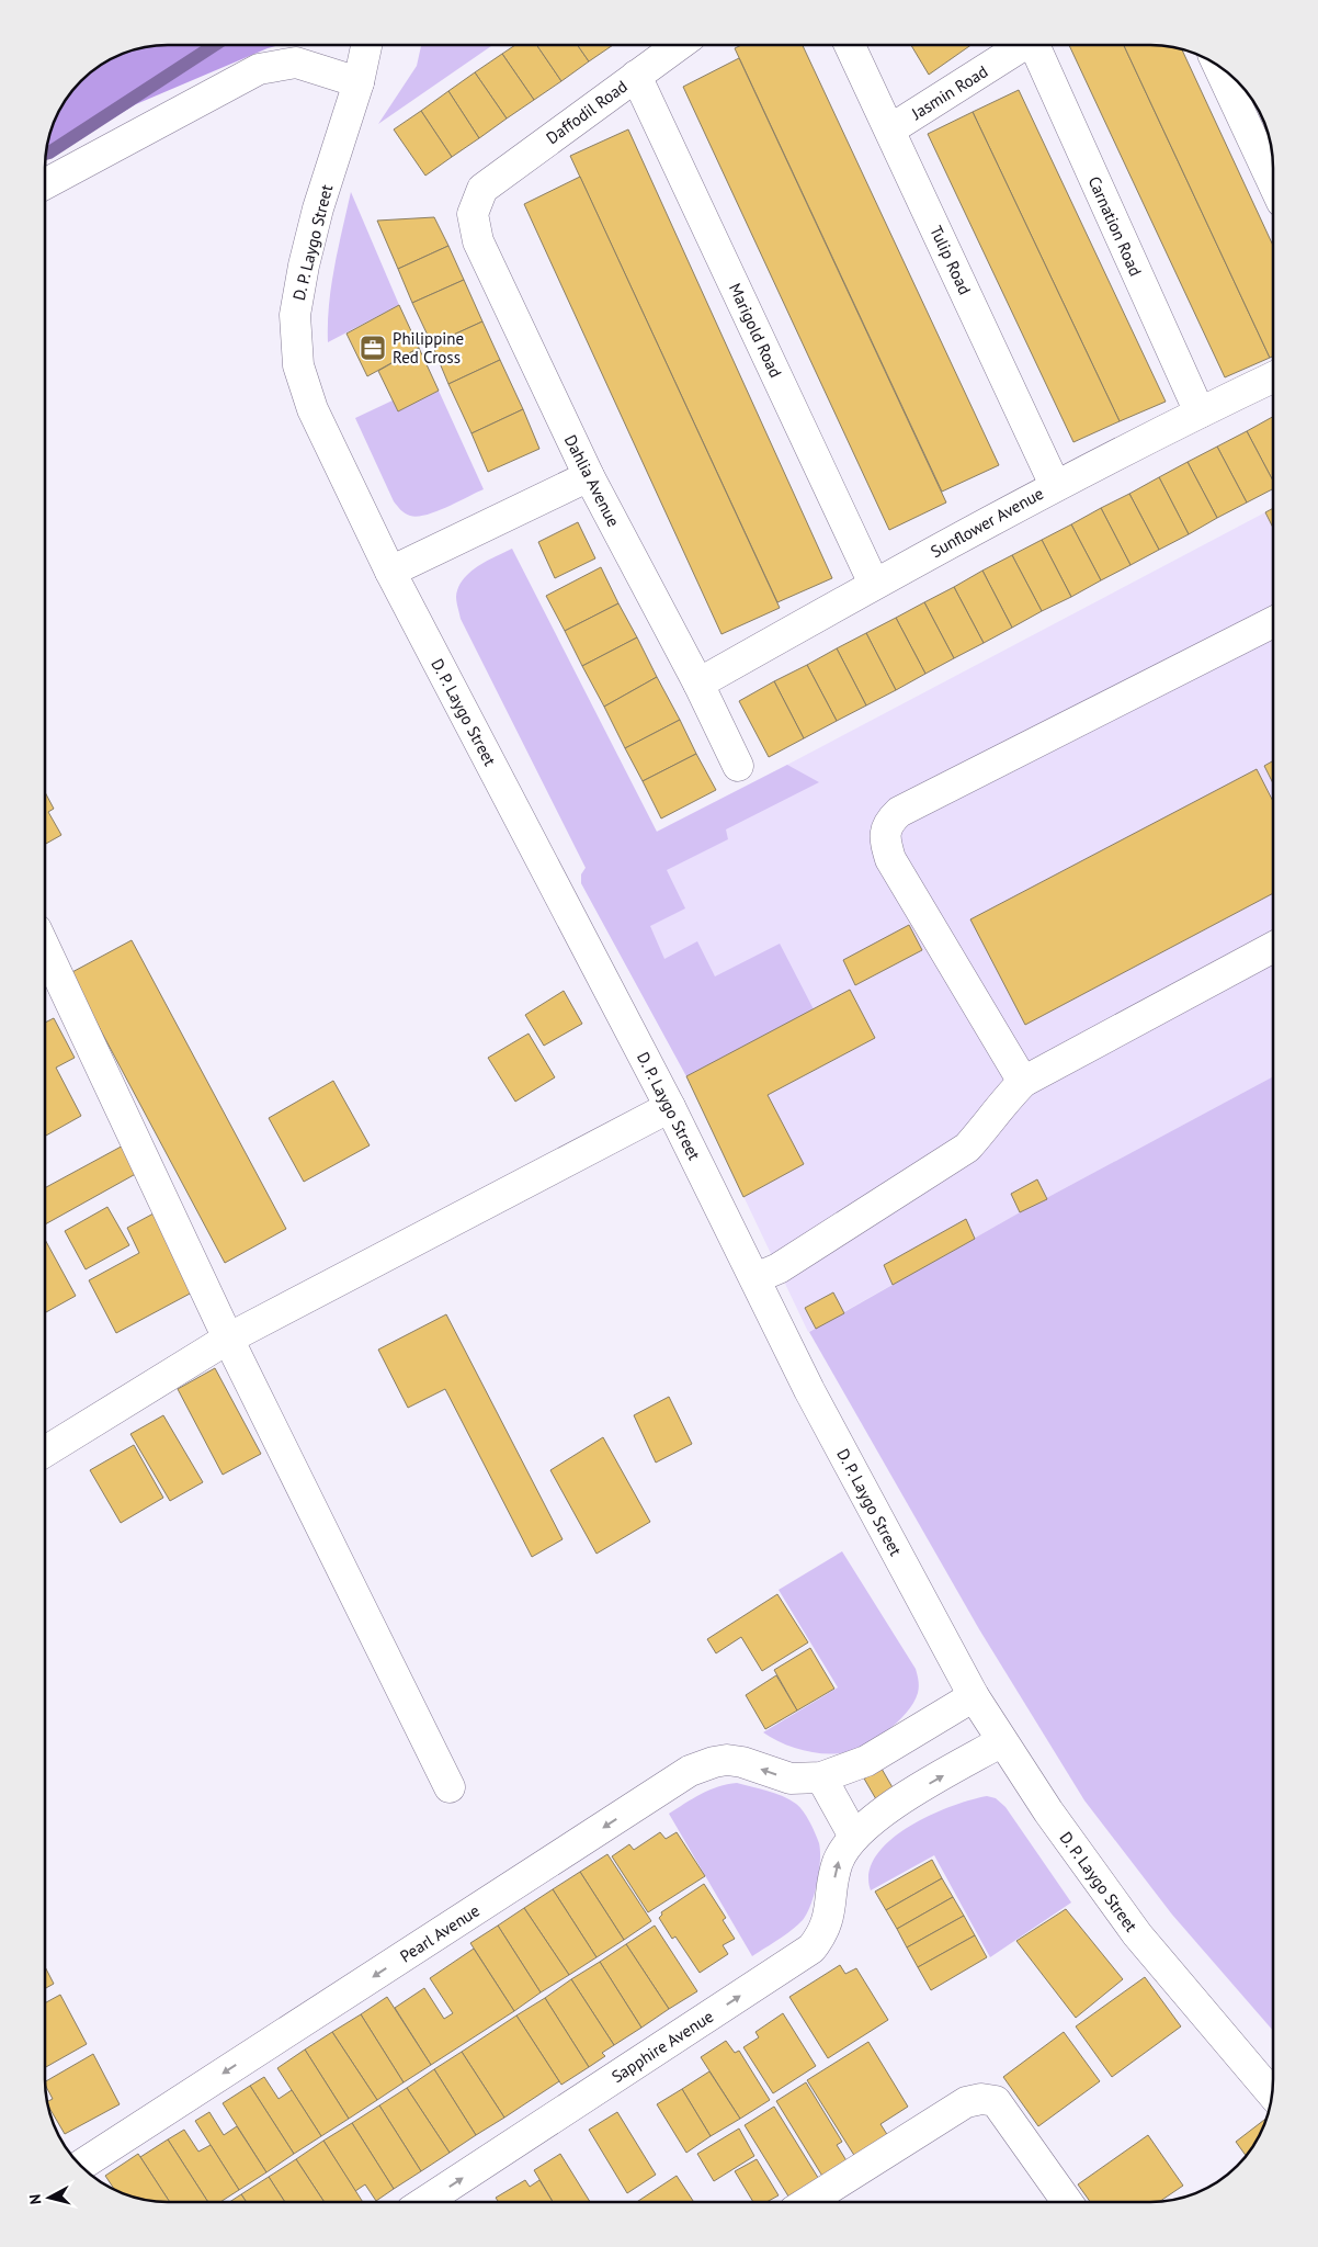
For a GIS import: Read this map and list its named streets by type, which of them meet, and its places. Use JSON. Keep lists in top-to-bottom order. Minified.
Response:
{"streets":{"street":["Jasmin Road","Daffodil Road","Carnation Road","D. P. Laygo Street","Tulip Road","Marigold Road","Dahlia Avenue","Sunflower Avenue","Pearl Avenue","Sapphire Avenue"]},"crossings":[["Jasmin Road","Tulip Road"],["Daffodil Road","Marigold Road"],["Daffodil Road","Dahlia Avenue"],["Carnation Road","Sunflower Avenue"],["D. P. Laygo Street","Pearl Avenue"],["D. P. Laygo Street","Sapphire Avenue"],["Tulip Road","Sunflower Avenue"],["Marigold Road","Sunflower Avenue"],["Dahlia Avenue","Sunflower Avenue"]],"one_way":["Pearl Avenue","Sapphire Avenue"],"places":{"office":["Philippine Red Cross"]},"north":"left"}
